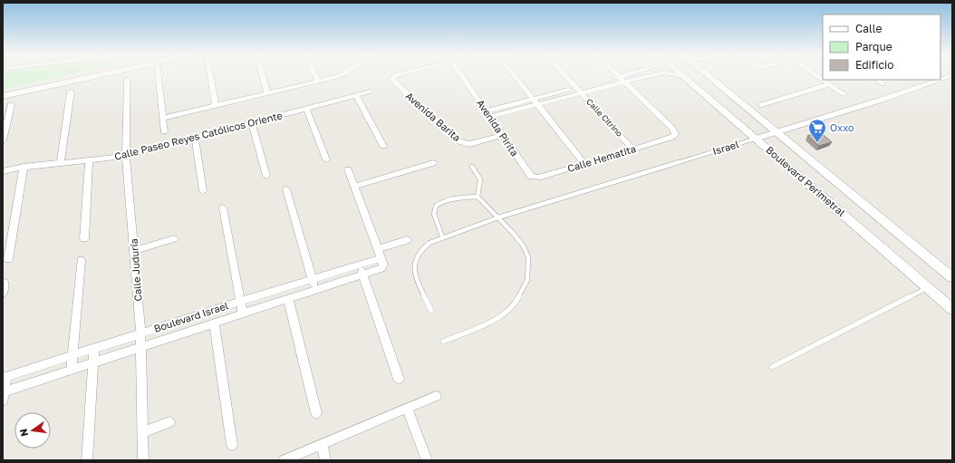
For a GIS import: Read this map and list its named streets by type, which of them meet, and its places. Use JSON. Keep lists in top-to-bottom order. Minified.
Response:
{"streets":{"street":["Avenida Barita","Calle Citrino","Avenida Pirita","Calle Paseo Reyes Católicos Oriente","Israel","Calle Hematita","Boulevard Perimetral","Calle Juduría","Boulevard Israel"]},"crossings":[["Avenida Barita","Avenida Pirita"],["Calle Citrino","Calle Hematita"],["Avenida Pirita","Calle Hematita"],["Calle Paseo Reyes Católicos Oriente","Calle Juduría"],["Israel","Boulevard Perimetral"],["Calle Juduría","Boulevard Israel"]],"places":{"supermarket":["Oxxo"]},"legend":["Calle","Parque","Edificio"],"north":"left"}
